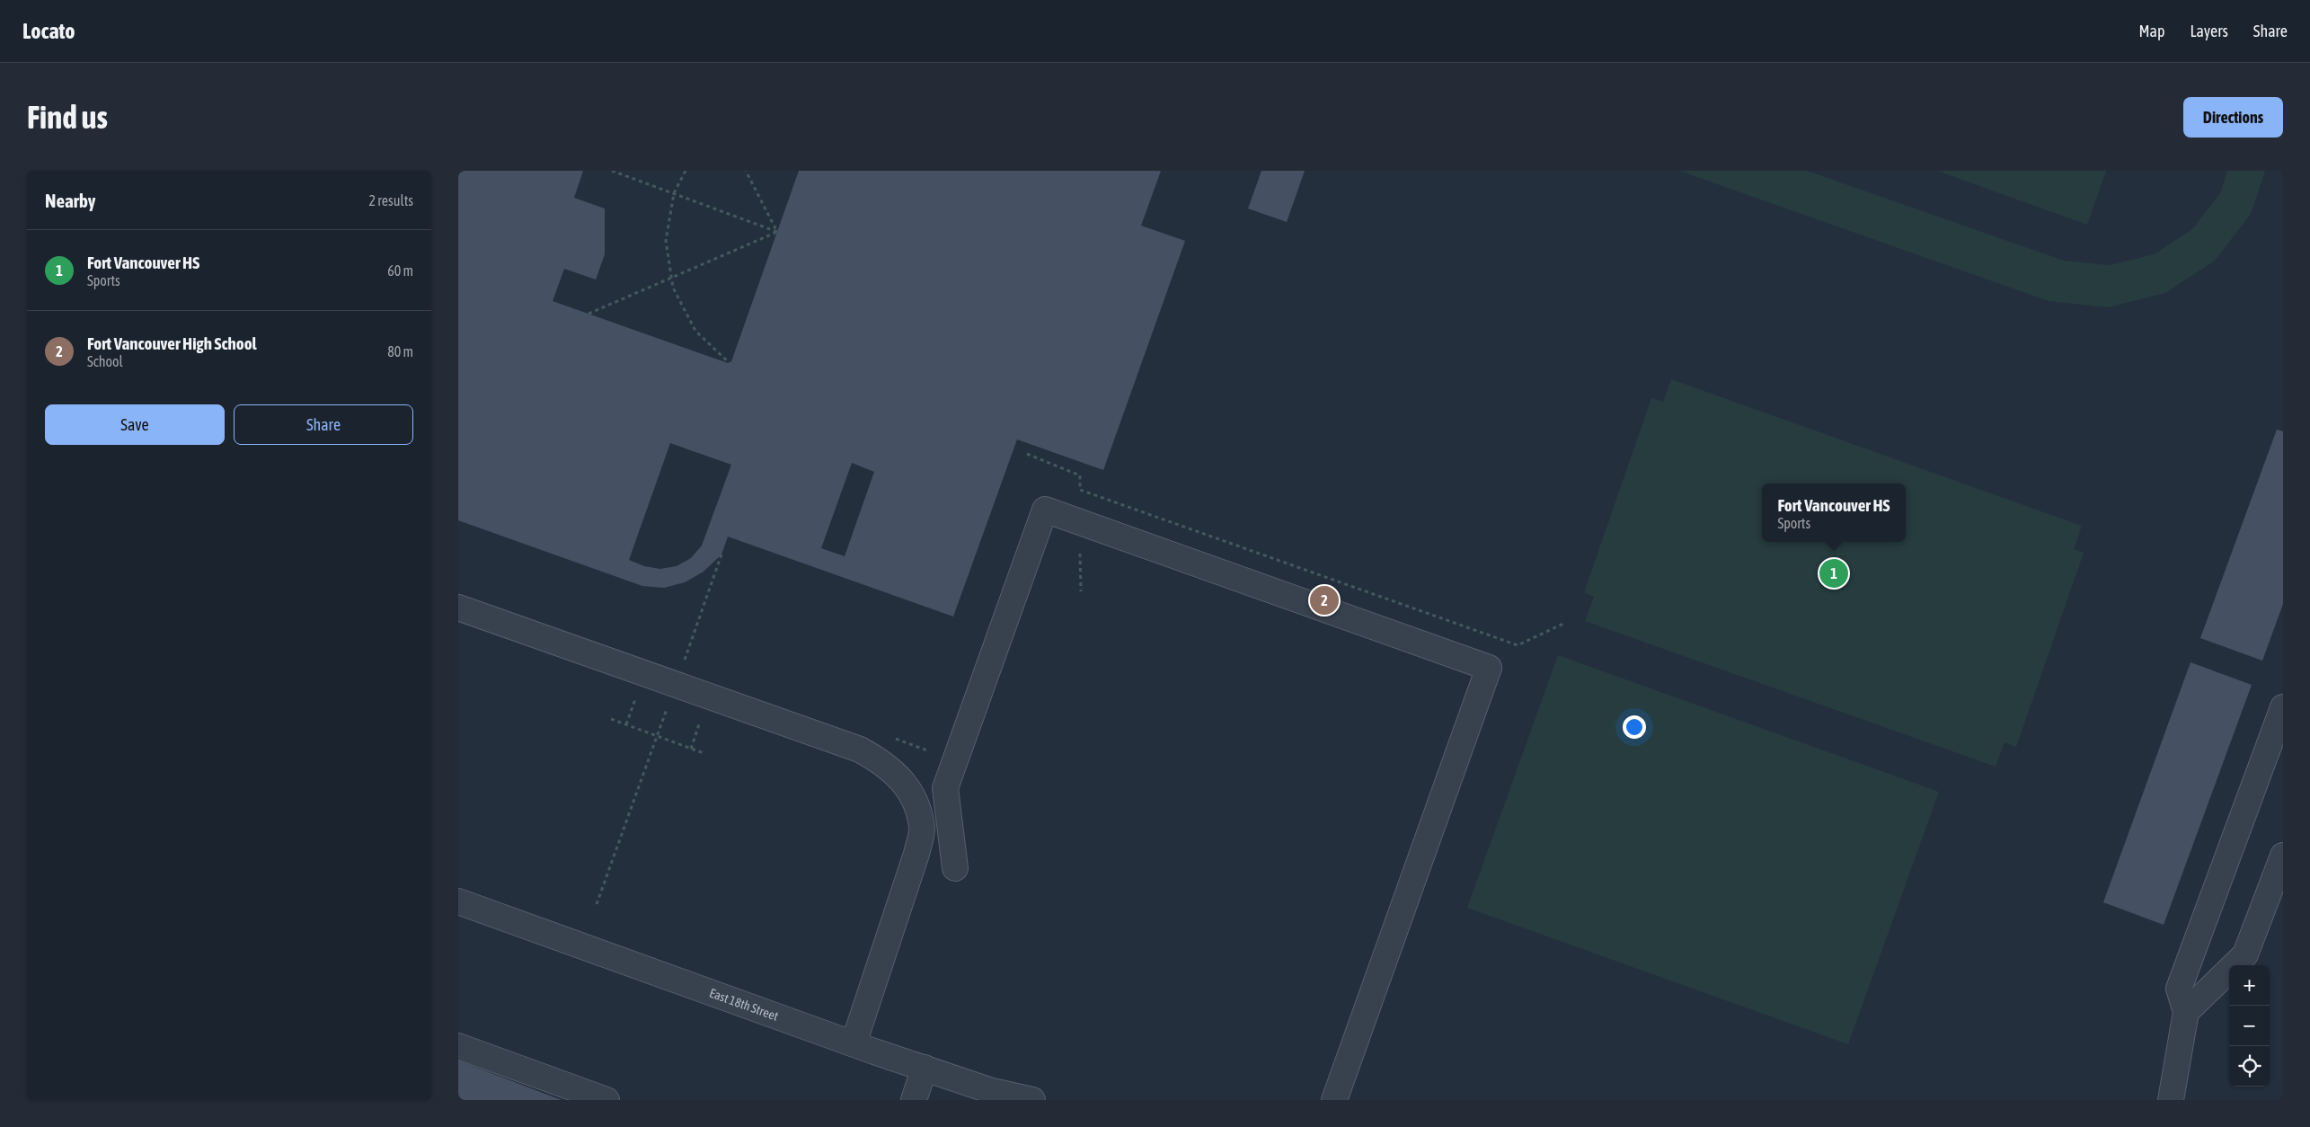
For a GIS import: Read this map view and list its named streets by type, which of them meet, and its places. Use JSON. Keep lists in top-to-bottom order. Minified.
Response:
{"streets":{"street":["East 18th Street"]},"page":{"header":"Locato","nav":["Map","Layers","Share"],"buttons":["Directions",["Save","Share"]],"title":"Find us","heading":["Nearby","2 results"],"list":[{"mark":"1","name":"Fort Vancouver HS","note":"Sports","value":"60 m"},{"mark":"2","name":"Fort Vancouver High School","note":"School","value":"80 m"}],"popup":["Fort Vancouver HS","Sports"],"pins":["1","2"],"map_buttons":["+","−"]}}
